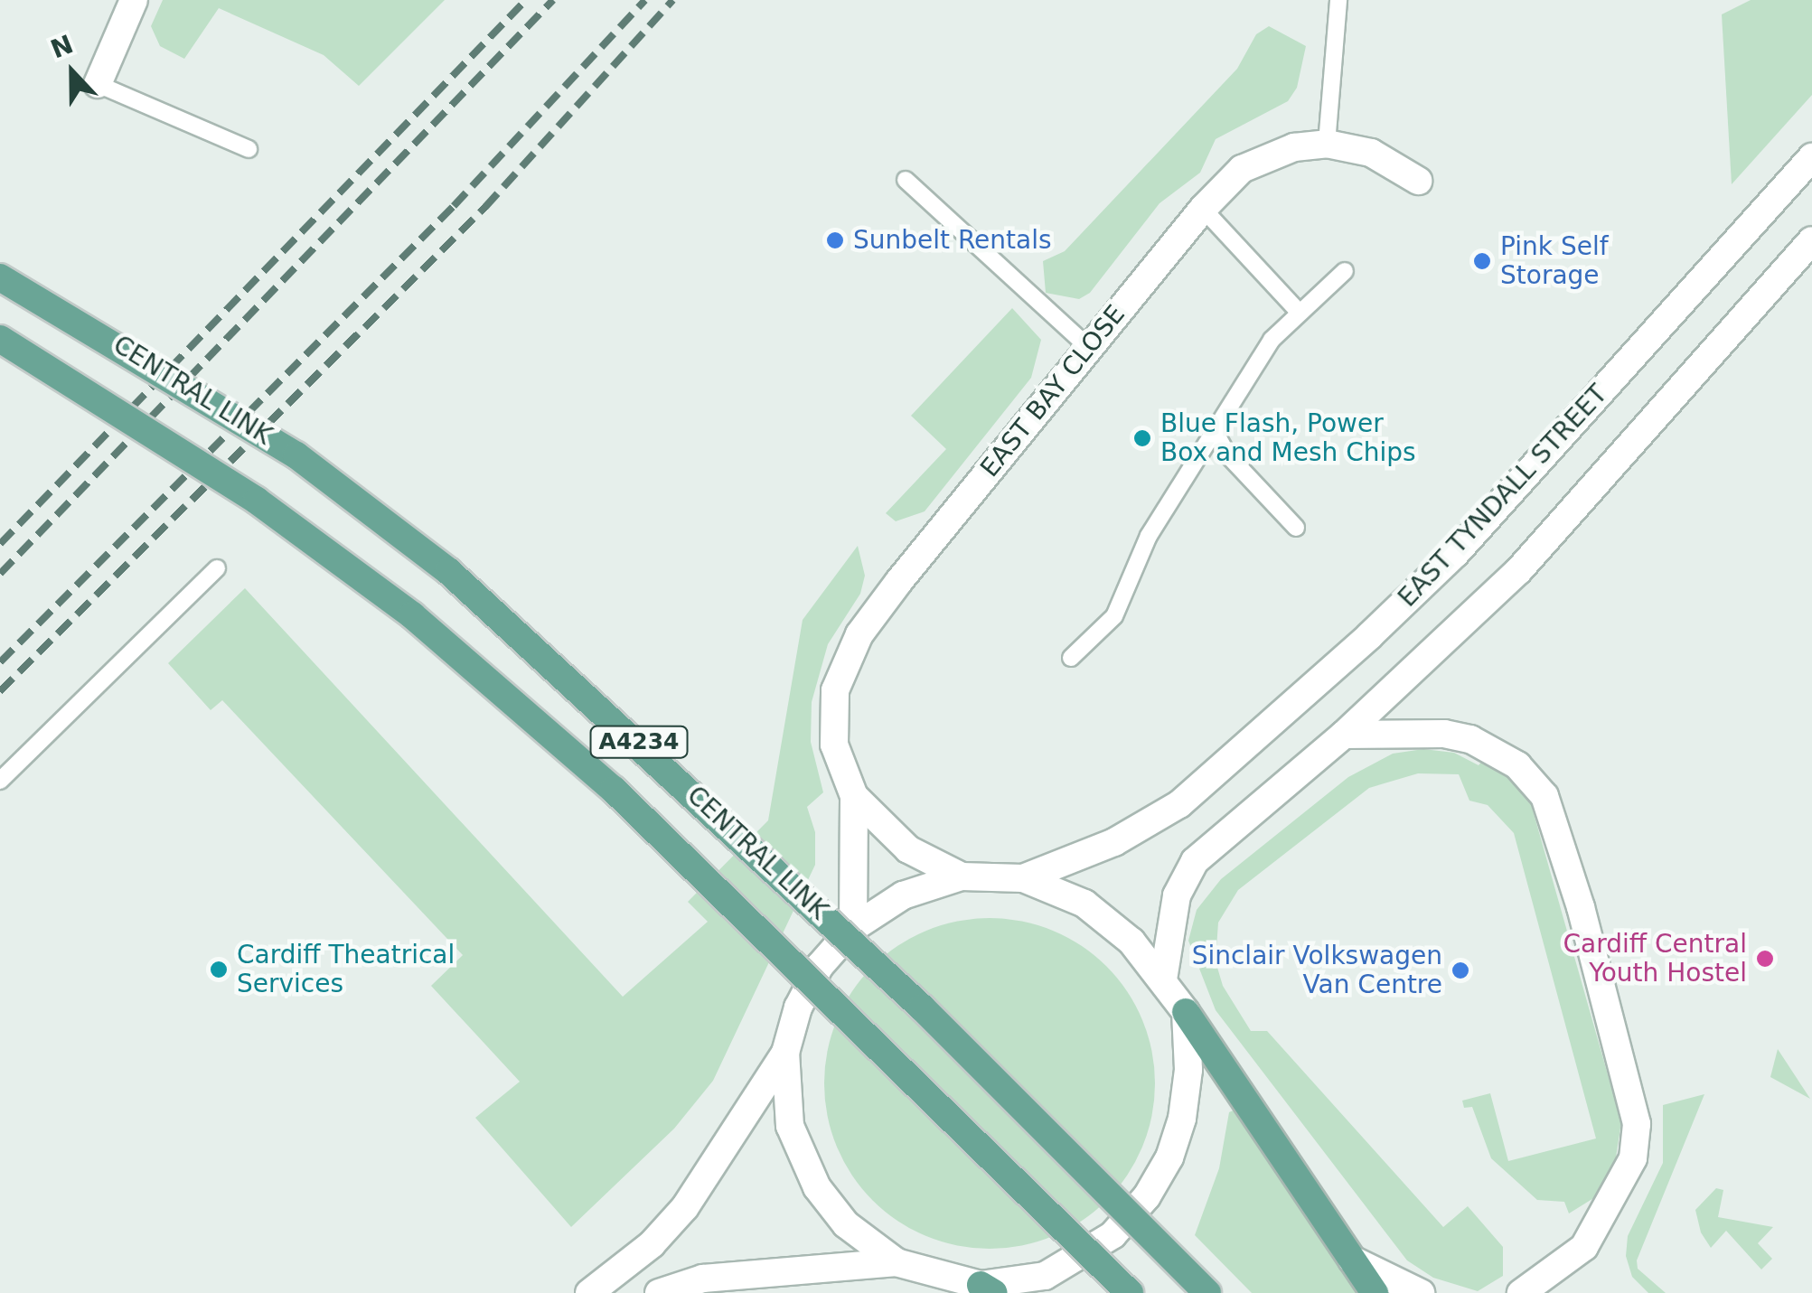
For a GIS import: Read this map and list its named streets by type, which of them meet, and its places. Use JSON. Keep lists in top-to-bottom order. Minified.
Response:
{"streets":{"main road":["CENTRAL LINK","A4234"],"street":["EAST BAY CLOSE","EAST TYNDALL STREET"]},"places":["Sunbelt Rentals","Pink Self Storage","Blue Flash, Power Box and Mesh Chips","Cardiff Central Youth Hostel","Cardiff Theatrical Services","Sinclair Volkswagen Van Centre"],"north":"top"}
